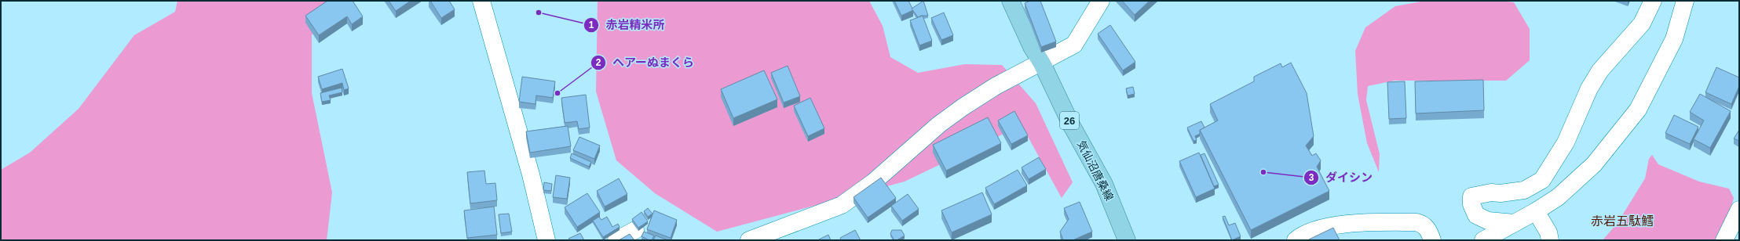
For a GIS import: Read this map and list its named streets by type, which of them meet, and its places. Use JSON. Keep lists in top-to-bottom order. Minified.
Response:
{"streets":{"main road":["26","気仙沼唐桑線"]},"districts":["赤岩五駄鱈"],"places":["赤岩精米所","ヘアーぬまくら","ダイシン"]}
